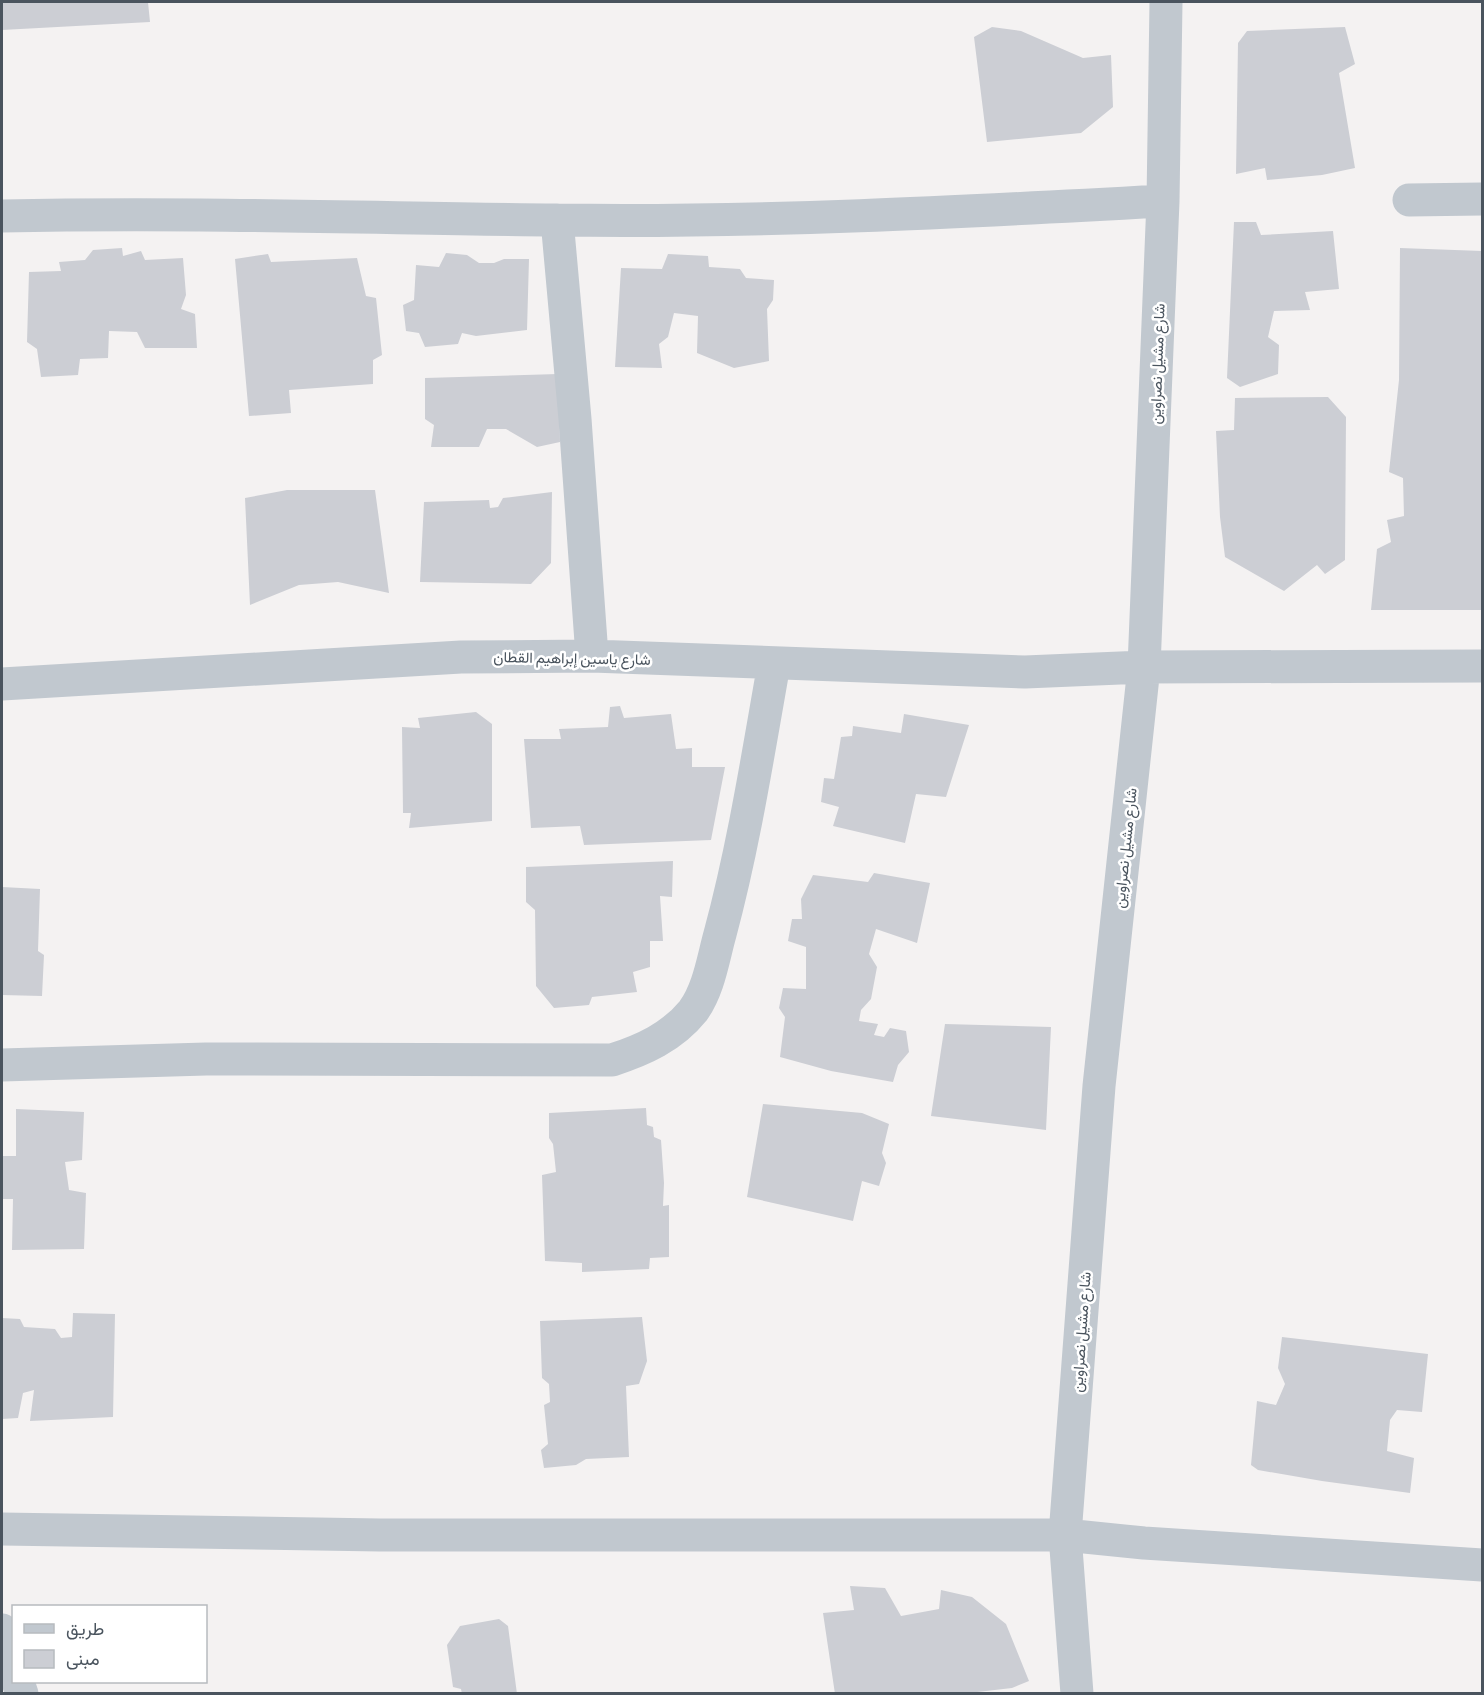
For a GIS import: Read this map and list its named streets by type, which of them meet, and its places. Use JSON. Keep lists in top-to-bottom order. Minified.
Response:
{"streets":{"street":["شارع مشيل نصراوين","شارع ياسين إبراهيم القطان"]},"crossings":[["شارع مشيل نصراوين","شارع ياسين إبراهيم القطان"]],"legend":["طريق","مبنى"]}
